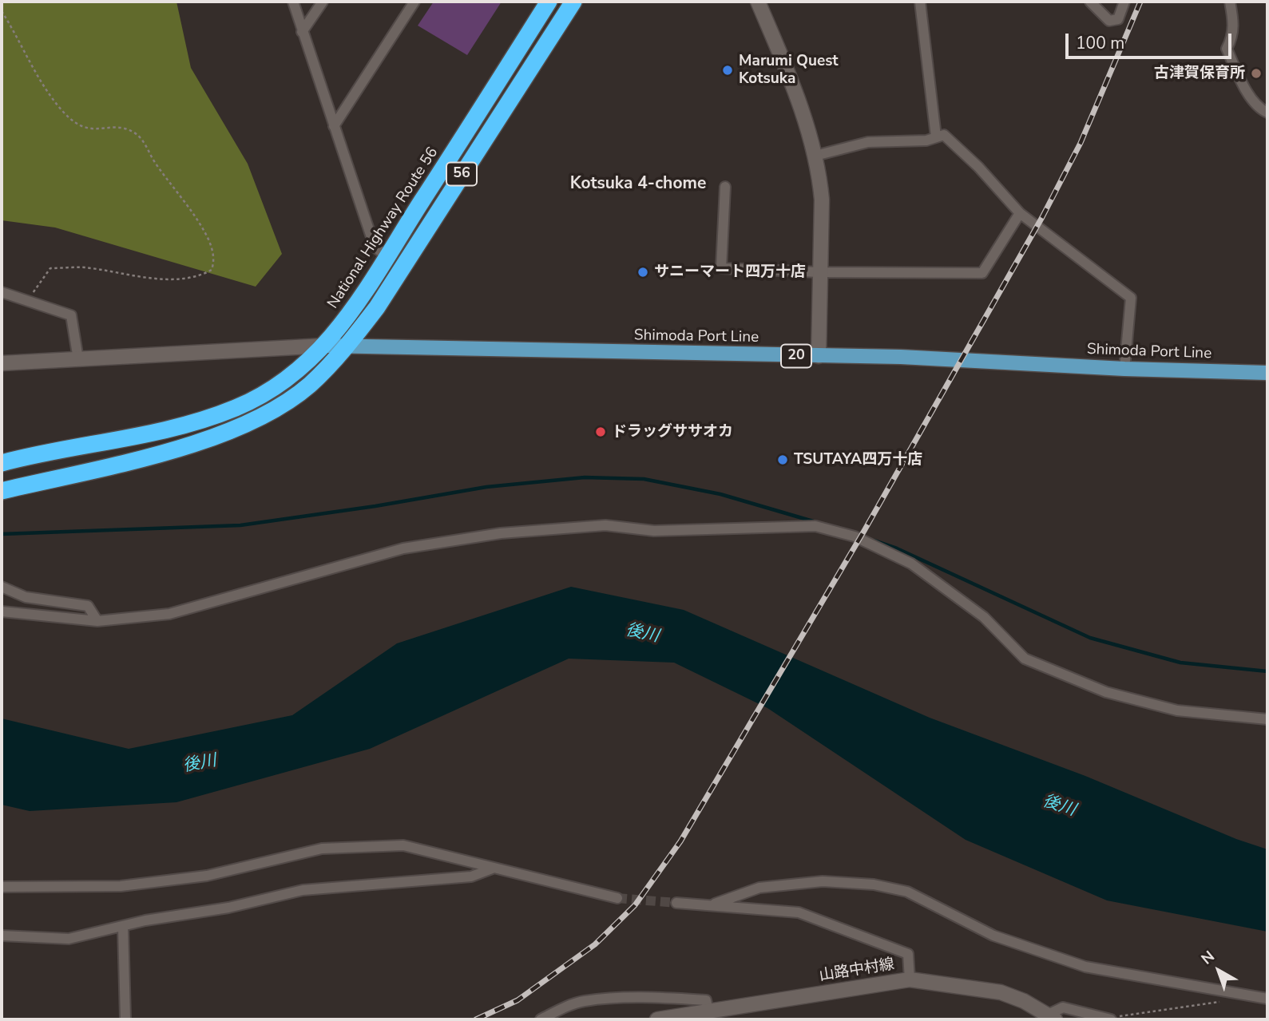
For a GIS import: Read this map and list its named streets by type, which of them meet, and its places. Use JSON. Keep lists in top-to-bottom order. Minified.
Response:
{"streets":{"highway":["56","National Highway Route 56"],"main road":["Shimoda Port Line","20"],"street":["山路中村線"]},"crossings":[["56","Shimoda Port Line"],["National Highway Route 56","Shimoda Port Line"]],"districts":["Kotsuka 4-chome"],"water":["後川"],"places":["Marumi Quest Kotsuka","古津賀保育所","サニーマート四万十店","ドラッグササオカ","TSUTAYA四万十店"],"scale_bar":"100 m","north":"top left"}
